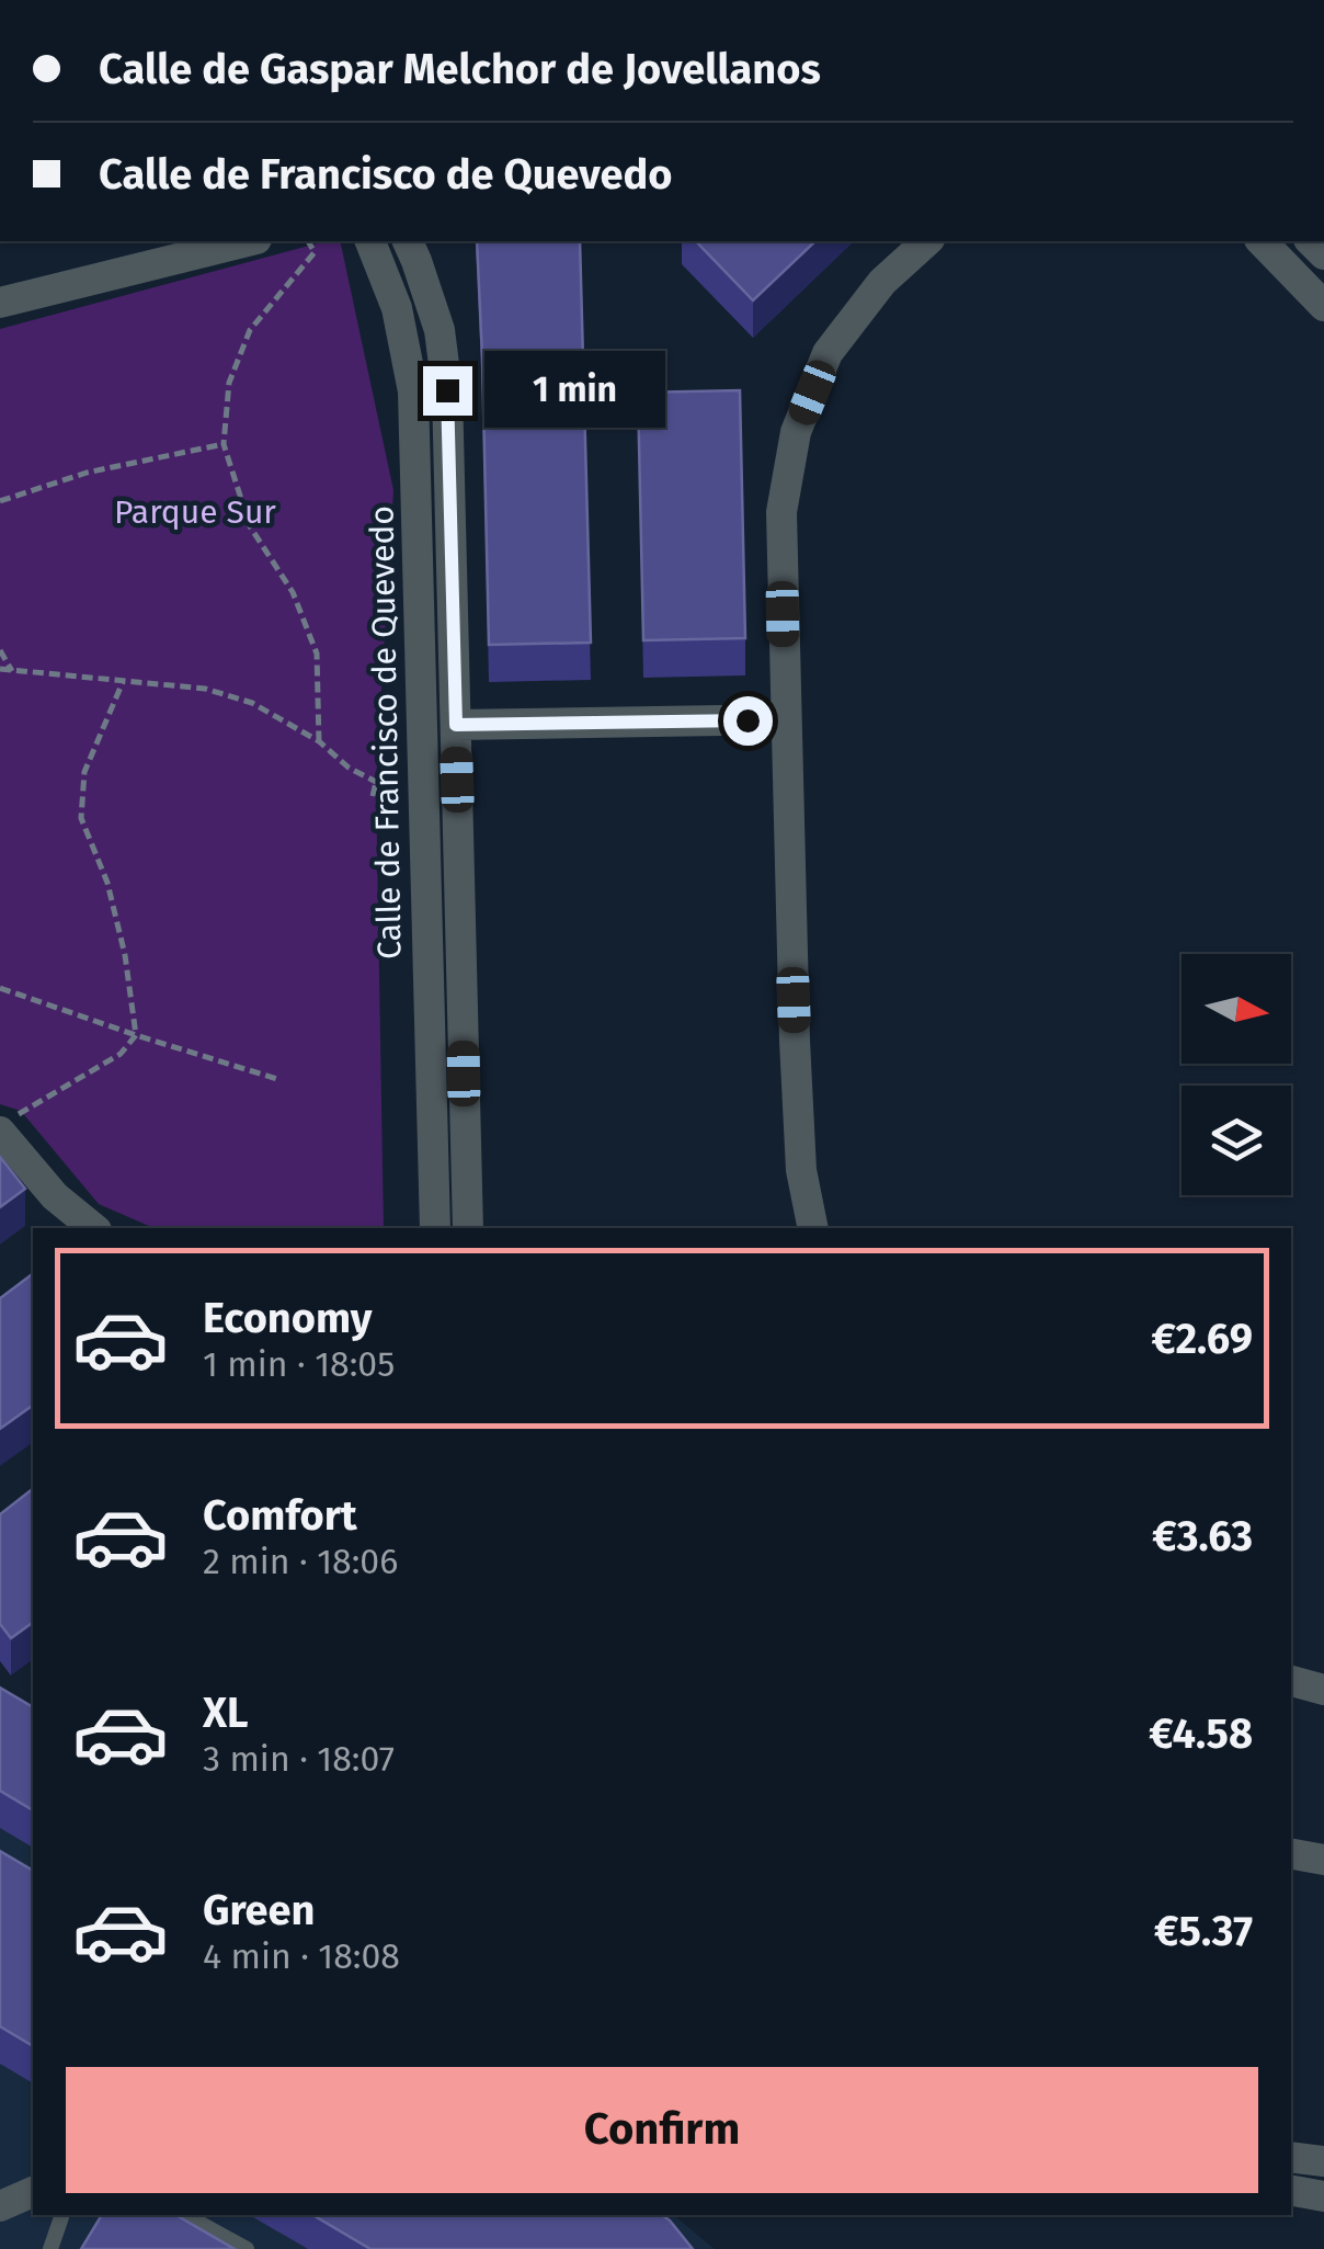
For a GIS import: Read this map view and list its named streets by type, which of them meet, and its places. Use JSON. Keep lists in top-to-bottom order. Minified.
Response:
{"streets":{"street":["Calle de Francisco de Quevedo"]},"parks":["Parque Sur"],"north":"right","page":{"banner":["Calle de Gaspar Melchor de Jovellanos","Calle de Francisco de Quevedo"],"bubble":"1 min","list":[{"name":"Economy","note":"1 min · 18:05","value":"€2.69"},{"name":"Comfort","note":"2 min · 18:06","value":"€3.63"},{"name":"XL","note":"3 min · 18:07","value":"€4.58"},{"name":"Green","note":"4 min · 18:08","value":"€5.37"}],"buttons":"Confirm"}}
